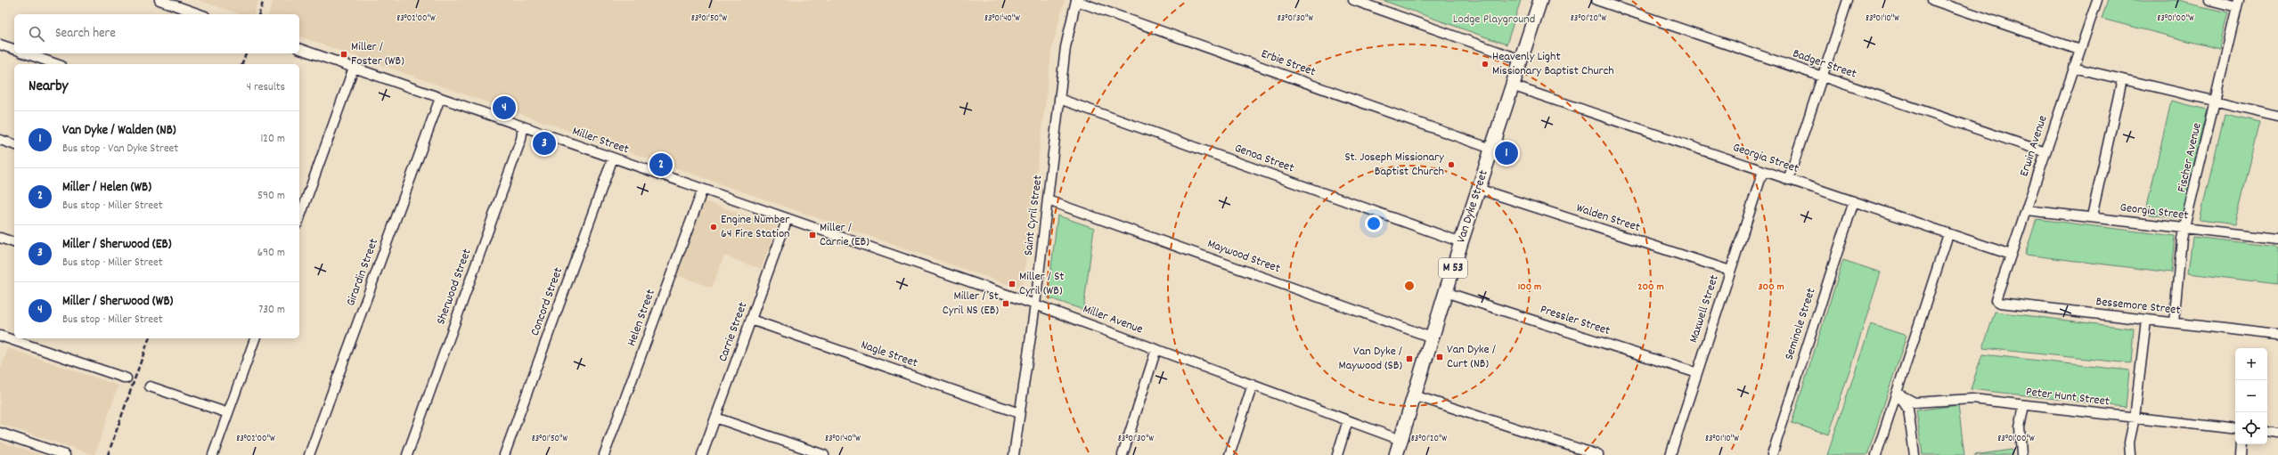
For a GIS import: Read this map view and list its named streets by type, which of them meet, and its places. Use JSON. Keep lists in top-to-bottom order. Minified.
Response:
{"streets":{"main road":["Van Dyke Street","M 53"],"street":["Erbie Street","Badger Street","Miller Street","Erwin Avenue","Fischer Avenue","Genoa Street","Georgia Street","Saint Cyril Street","Walden Street","Maywood Street","Girardin Street","Sherwood Street","Concord Street","Bessemore Street","Maxwell Street","Helen Street","Miller Avenue","Pressler Street","Seminole Street","Carrie Street","Nagle Street","Peter Hunt Street"]},"crossings":[["Erbie Street","Van Dyke Street"],["Erbie Street","Saint Cyril Street"],["Badger Street","Erwin Avenue"],["Miller Street","Girardin Street"],["Miller Street","Sherwood Street"],["Miller Street","Concord Street"],["Miller Street","Helen Street"],["Miller Street","Miller Avenue"],["Miller Street","Carrie Street"],["Erwin Avenue","Georgia Street"],["Erwin Avenue","Bessemore Street"],["Fischer Avenue","Georgia Street"],["Fischer Avenue","Bessemore Street"],["Genoa Street","Van Dyke Street"],["Genoa Street","Saint Cyril Street"],["Georgia Street","Van Dyke Street"],["Georgia Street","Maxwell Street"],["Georgia Street","Seminole Street"],["Van Dyke Street","Walden Street"],["Van Dyke Street","Maywood Street"],["Van Dyke Street","Miller Avenue"],["Van Dyke Street","Pressler Street"],["Saint Cyril Street","Maywood Street"],["Saint Cyril Street","Miller Avenue"],["Saint Cyril Street","Nagle Street"],["Walden Street","Maxwell Street"],["Maxwell Street","Pressler Street"],["Carrie Street","Nagle Street"]],"parks":["Lodge Playground"],"places":{"transit":["Miller / Foster (WB)","Miller / Carrie (EB)","Miller / St Cyril (WB)","Miller / St Cyril NS (EB)","Van Dyke / Curt (NB)","Van Dyke / Maywood (SB)"],"other":["Heavenly Light Missionary Baptist Church","St. Joseph Missionary Baptist Church","Engine Number 64 Fire Station"]},"page":{"search":"Search here","heading":["Nearby","4 results"],"pins":["4","3","1","2"],"list":[{"mark":"1","name":"Van Dyke / Walden (NB)","note":"Bus stop · Van Dyke Street","value":"120 m"},{"mark":"2","name":"Miller / Helen (WB)","note":"Bus stop · Miller Street","value":"590 m"},{"mark":"3","name":"Miller / Sherwood (EB)","note":"Bus stop · Miller Street","value":"690 m"},{"mark":"4","name":"Miller / Sherwood (WB)","note":"Bus stop · Miller Street","value":"730 m"}],"map_buttons":["+","−"]},"coordinates":["83°02'00\"W","83°01'50\"W","83°01'40\"W","83°01'30\"W","83°01'20\"W","83°01'10\"W","83°01'00\"W"],"rings":["100 m","200 m","300 m"]}
